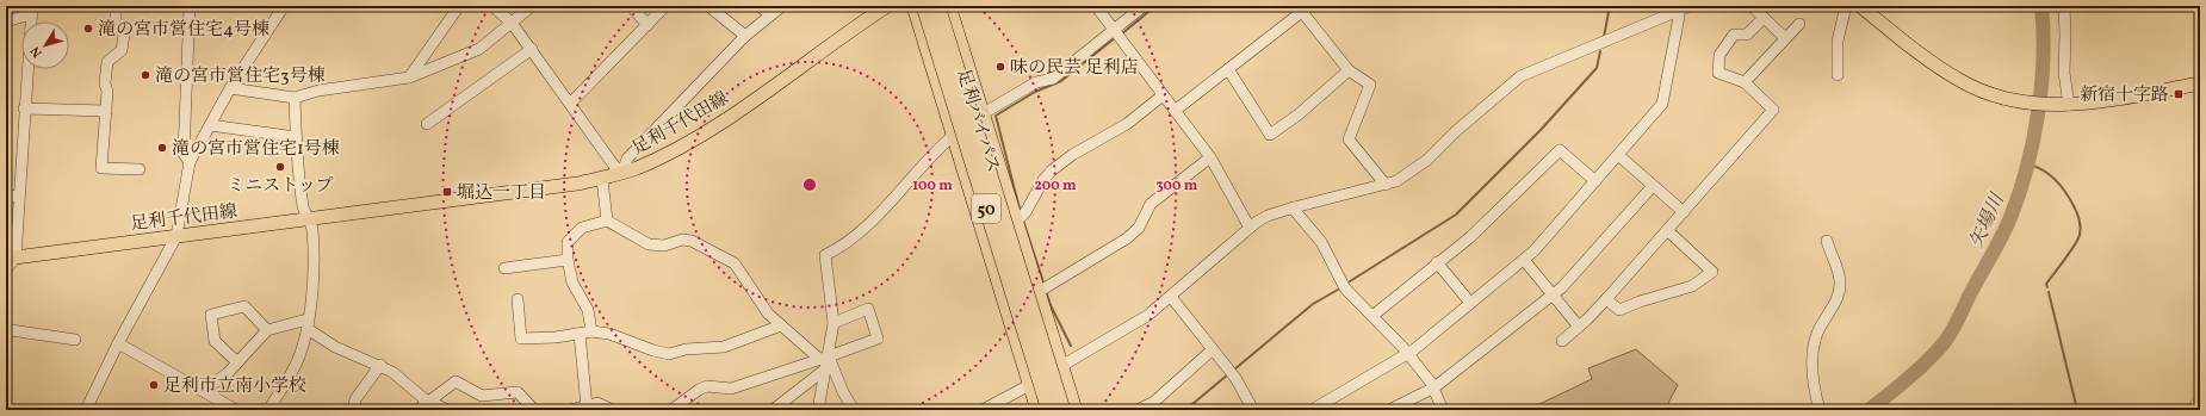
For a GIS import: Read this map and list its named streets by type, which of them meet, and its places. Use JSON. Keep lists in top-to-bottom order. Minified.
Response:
{"streets":{"highway":["足利バイパス","50"],"main road":["足利千代田線"]},"water":["矢場川"],"places":{"other":["滝の宮市営住宅4号棟","味の民芸 足利店","滝の宮市営住宅3号棟","滝の宮市営住宅1号棟","ミニストップ","足利市立南小学校"],"transit":["新宿十字路","堀込一丁目"]},"north":"bottom left","rings":["100 m","200 m","300 m"]}
